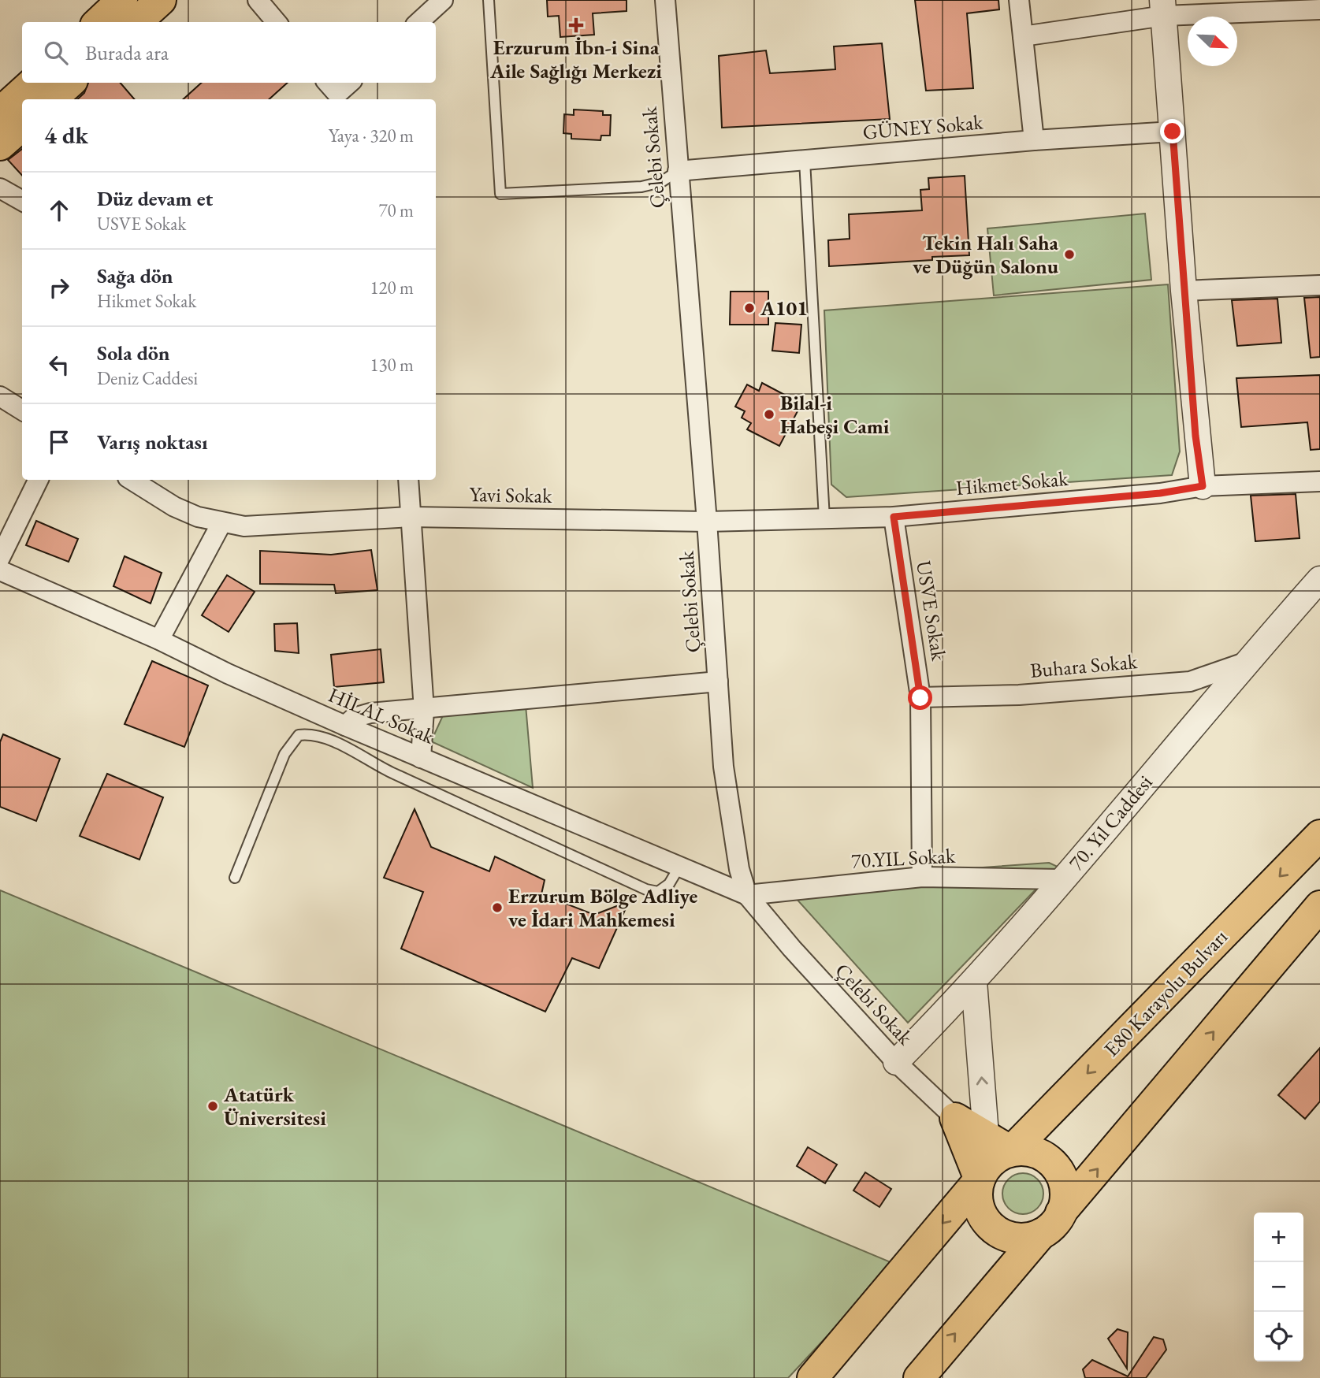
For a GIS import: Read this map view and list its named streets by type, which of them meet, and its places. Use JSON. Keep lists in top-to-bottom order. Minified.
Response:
{"streets":{"main road":["E80 Karayolu Bulvarı"],"street":["GÜNEY Sokak","Çelebi Sokak","Hikmet Sokak","Yavi Sokak","USVE Sokak","Buhara Sokak","HİLAL Sokak","70. Yıl Caddesi","70.YIL Sokak"]},"crossings":[["GÜNEY Sokak","Çelebi Sokak"],["Çelebi Sokak","Hikmet Sokak"],["Çelebi Sokak","Yavi Sokak"],["Çelebi Sokak","HİLAL Sokak"],["Çelebi Sokak","70. Yıl Caddesi"],["Çelebi Sokak","70.YIL Sokak"],["Hikmet Sokak","Yavi Sokak"],["Hikmet Sokak","USVE Sokak"],["USVE Sokak","Buhara Sokak"],["USVE Sokak","70.YIL Sokak"],["Buhara Sokak","70. Yıl Caddesi"],["HİLAL Sokak","70.YIL Sokak"],["70. Yıl Caddesi","70.YIL Sokak"]],"places":{"health":["Erzurum İbn-i Sina Aile Sağlığı Merkezi"],"other":["Tekin Halı Saha ve Düğün Salonu","A101","Bilal-i Habeşi Cami","Erzurum Bölge Adliye ve İdari Mahkemesi","Atatürk Üniversitesi"]},"north":"bottom right","page":{"search":"Burada ara","heading":["4 dk","Yaya · 320 m"],"list":[["Düz devam et","USVE Sokak","70 m"],["Sağa dön","Hikmet Sokak","120 m"],["Sola dön","Deniz Caddesi","130 m"],"Varış noktası"],"map_buttons":["+","−"]}}
